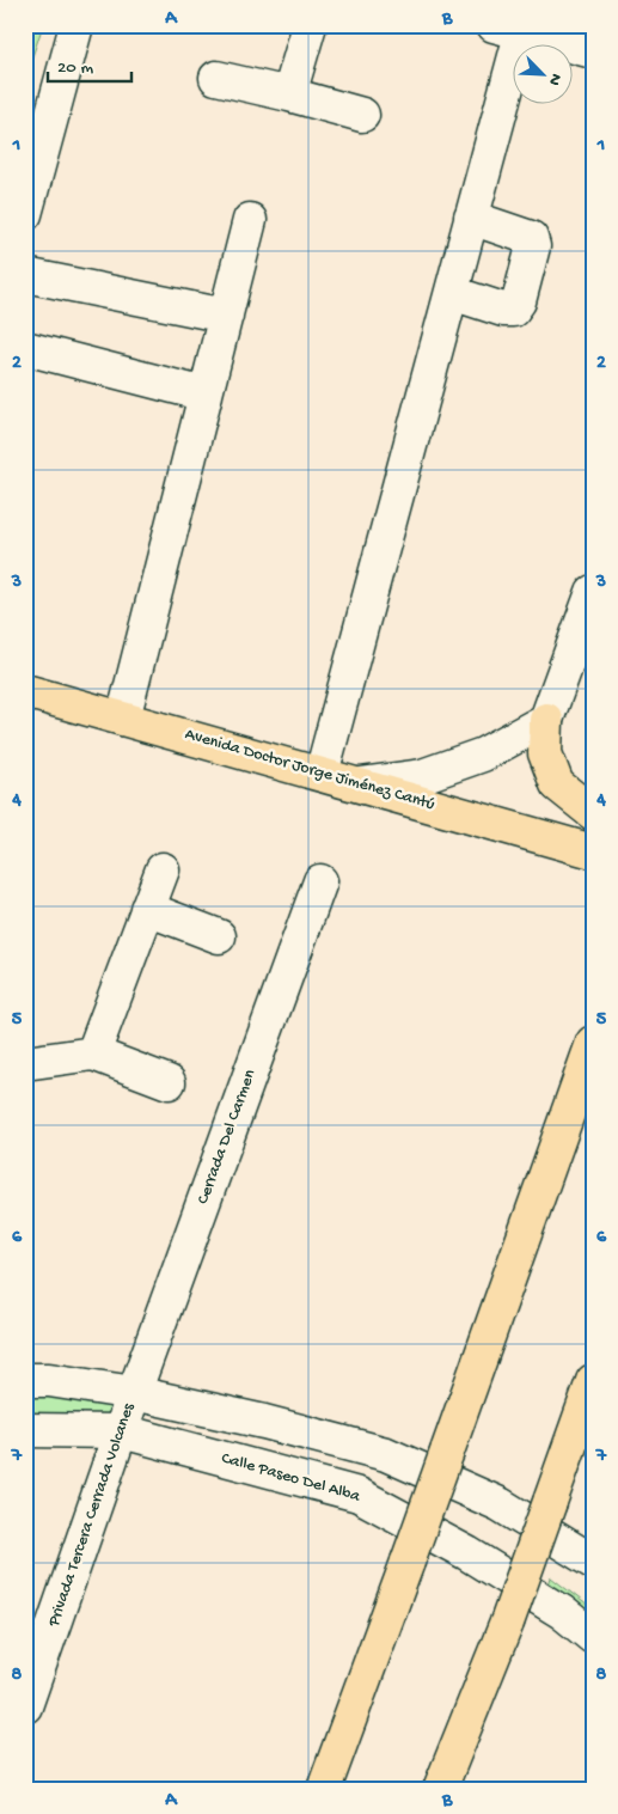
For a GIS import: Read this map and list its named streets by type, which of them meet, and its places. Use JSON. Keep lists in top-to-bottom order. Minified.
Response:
{"streets":{"main road":["Avenida Doctor Jorge Jiménez Cantú"],"street":["Cerrada Del Carmen","Calle Paseo Del Alba","Privada Tercera Cerrada Volcanes"]},"crossings":[["Cerrada Del Carmen","Privada Tercera Cerrada Volcanes"],["Calle Paseo Del Alba","Privada Tercera Cerrada Volcanes"]],"scale_bar":"20 m","north":"bottom right","grid":{"columns":["A","B"],"rows":["1","2","3","4","5","6","7","8"]}}
